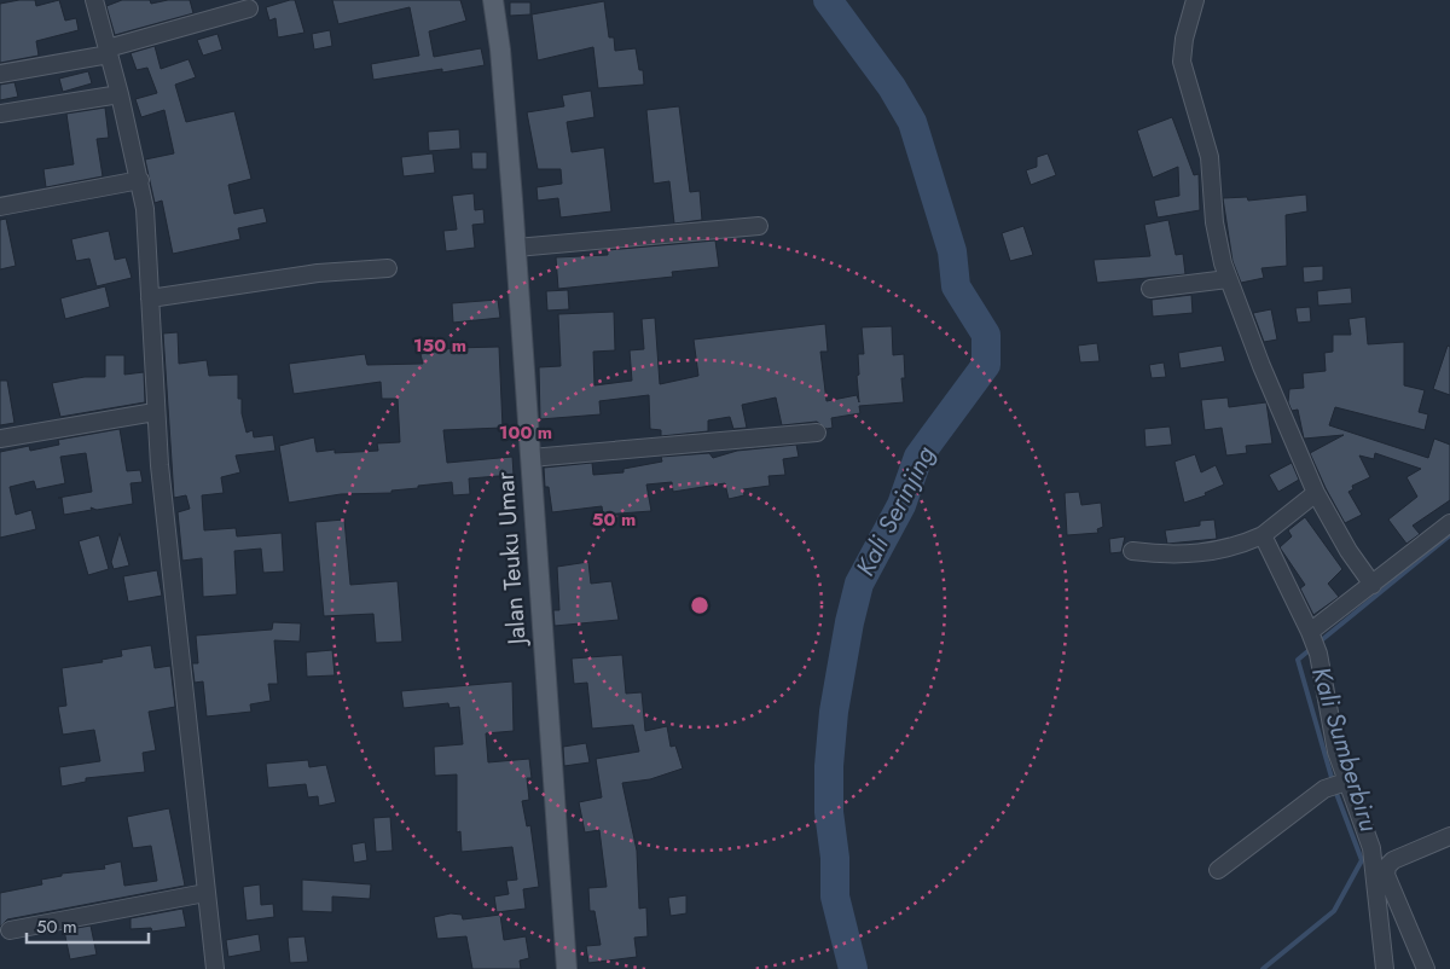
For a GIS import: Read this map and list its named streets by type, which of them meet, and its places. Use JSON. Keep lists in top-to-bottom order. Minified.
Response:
{"streets":{"main road":["Jalan Teuku Umar"]},"water":["Kali Serinjing","Kali Sumberbiru"],"scale_bar":"50 m","rings":["150 m","100 m","50 m"]}
